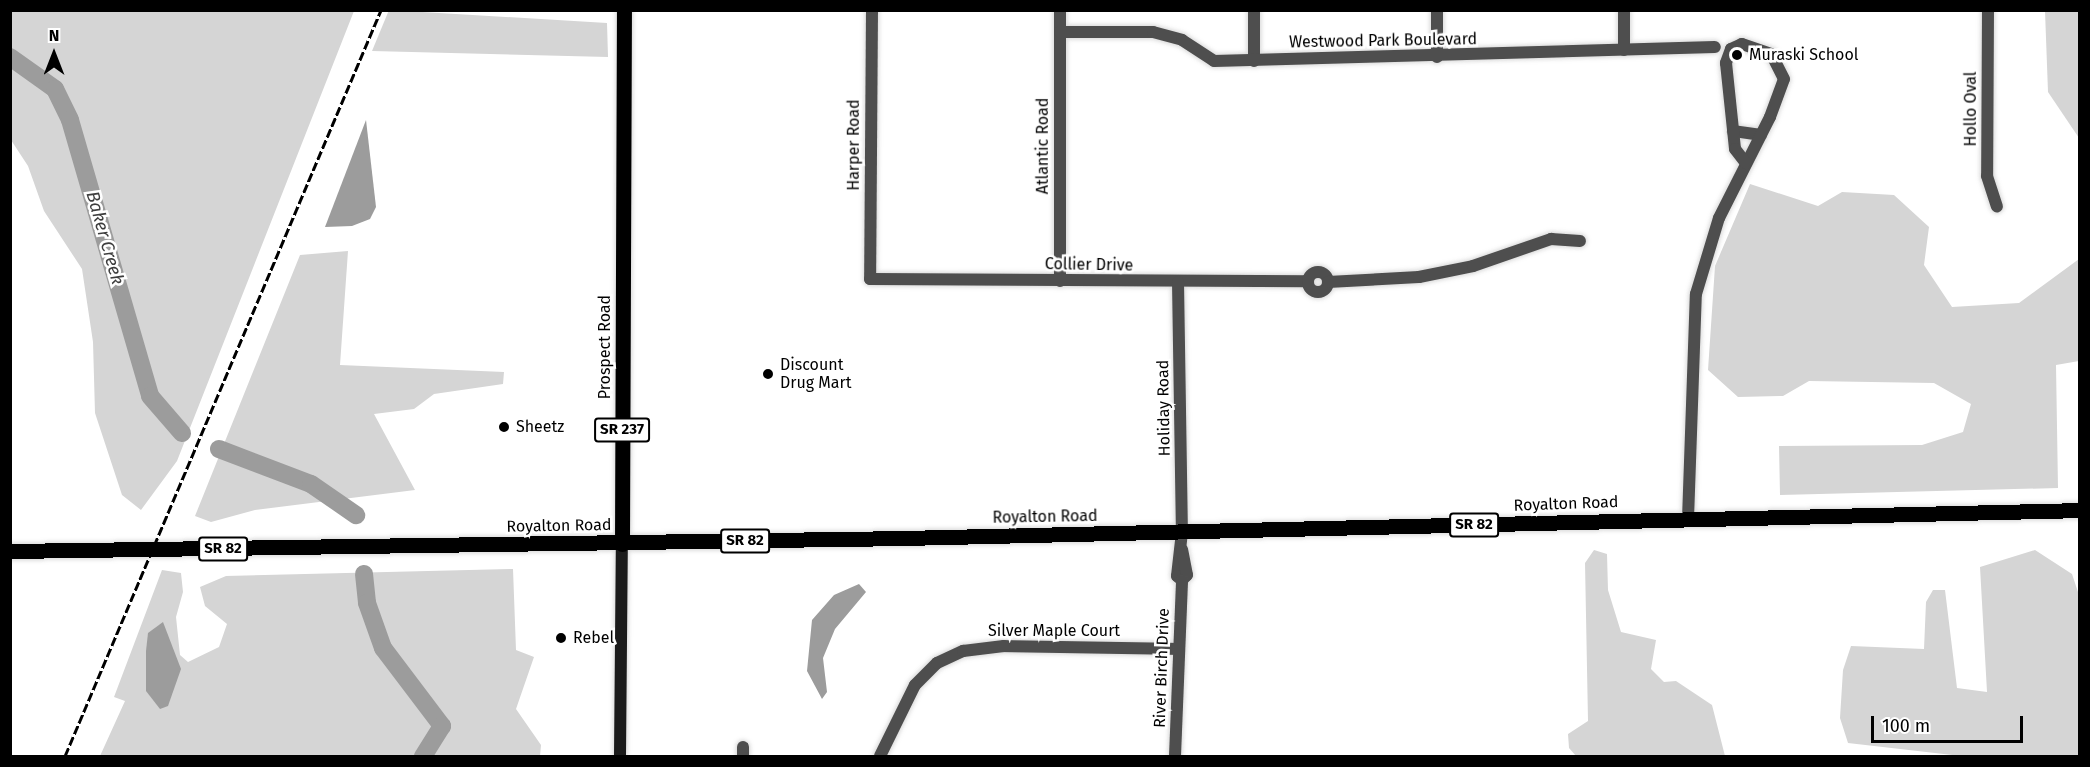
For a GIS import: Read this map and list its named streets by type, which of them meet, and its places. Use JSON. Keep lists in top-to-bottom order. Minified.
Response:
{"streets":{"main road":["Prospect Road","SR 237","Royalton Road","SR 82"],"street":["Westwood Park Boulevard","Hollo Oval","Harper Road","Atlantic Road","Collier Drive","Holiday Road","Silver Maple Court","River Birch Drive"]},"crossings":[["Westwood Park Boulevard","Atlantic Road"],["Harper Road","Collier Drive"],["Atlantic Road","Collier Drive"],["Collier Drive","Holiday Road"],["Prospect Road","Royalton Road"],["Holiday Road","Royalton Road"],["Holiday Road","River Birch Drive"],["Royalton Road","River Birch Drive"],["Silver Maple Court","River Birch Drive"]],"water":["Baker Creek"],"places":["Muraski School","Discount Drug Mart","Sheetz","Rebel"],"scale_bar":"100 m","north":"top"}
